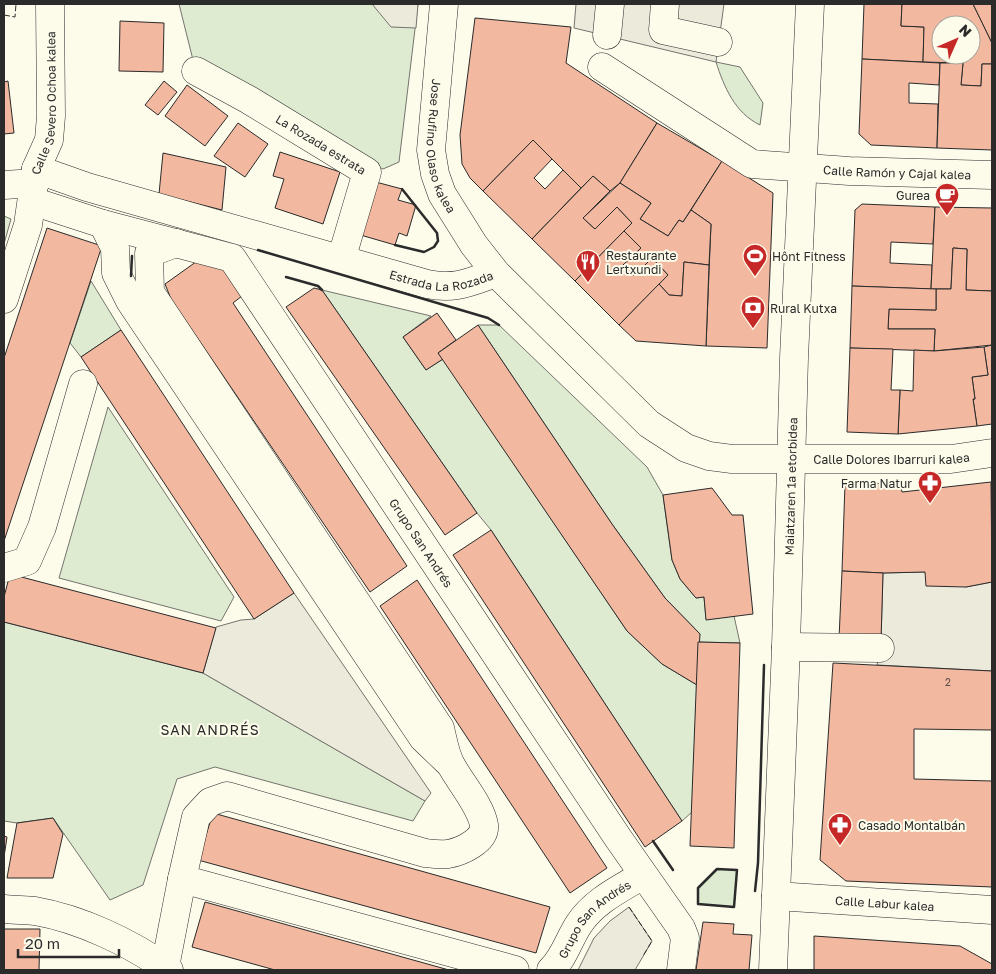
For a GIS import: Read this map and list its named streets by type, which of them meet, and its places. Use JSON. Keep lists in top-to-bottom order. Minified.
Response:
{"streets":{"street":["Calle Severo Ochoa kalea","La Rozada estrata","Jose Rufino Olaso kalea","Calle Ramón y Cajal kalea","Estrada La Rozada","Calle Dolores Ibarruri kalea","Maiatzaren 1a etorbidea","Grupo San Andrés","Calle Labur kalea"]},"crossings":[["Calle Severo Ochoa kalea","Estrada La Rozada"],["Calle Severo Ochoa kalea","Grupo San Andrés"],["La Rozada estrata","Estrada La Rozada"],["Jose Rufino Olaso kalea","Estrada La Rozada"],["Calle Ramón y Cajal kalea","Maiatzaren 1a etorbidea"],["Estrada La Rozada","Calle Dolores Ibarruri kalea"],["Estrada La Rozada","Maiatzaren 1a etorbidea"],["Estrada La Rozada","Grupo San Andrés"],["Calle Dolores Ibarruri kalea","Maiatzaren 1a etorbidea"],["Maiatzaren 1a etorbidea","Calle Labur kalea"]],"districts":["SAN ANDRÉS"],"places":{"cafe":["Gurea"],"sports":["Hônt Fitness"],"restaurant":["Restaurante Lertxundi"],"bank":["Rural Kutxa"],"pharmacy":["Farma Natur","Casado Montalbán"]},"house_numbers":["2"],"scale_bar":"20 m","north":"top right"}
